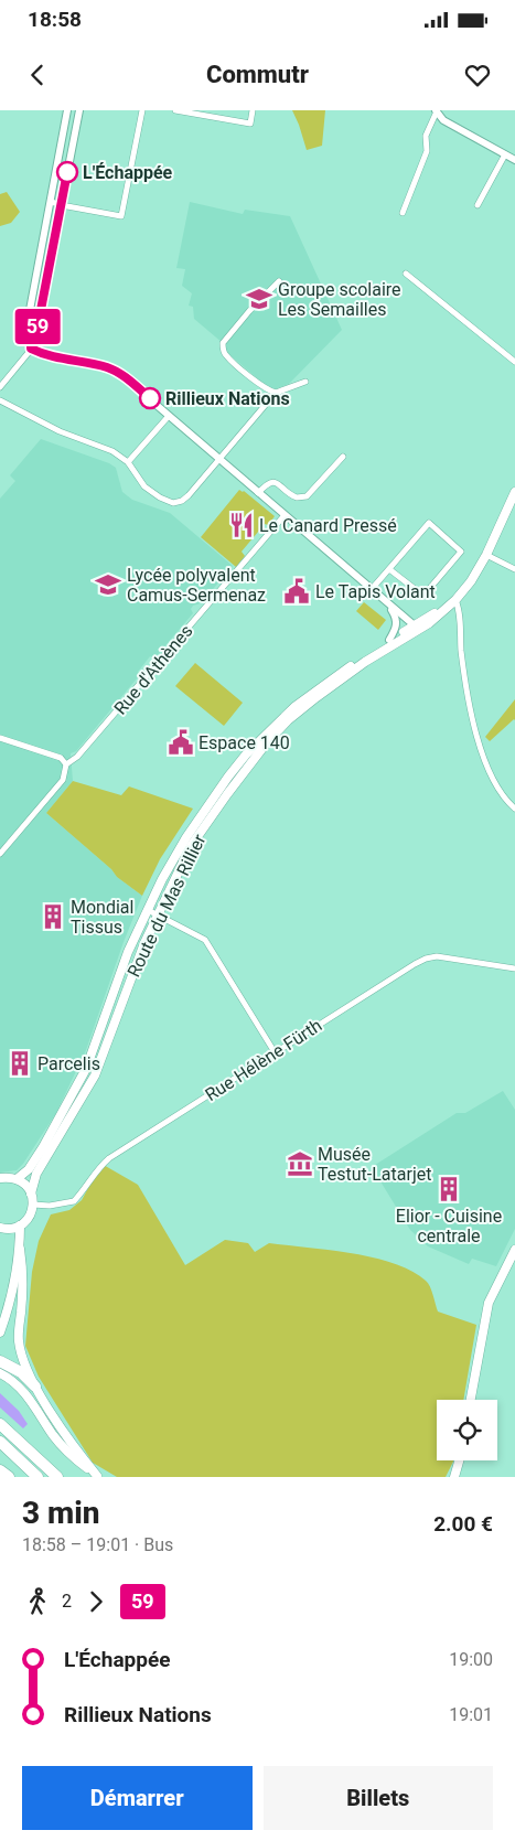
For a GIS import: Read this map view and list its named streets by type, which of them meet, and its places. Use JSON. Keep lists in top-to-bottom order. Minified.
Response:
{"streets":{"main road":["Route du Mas Rillier"],"street":["Rue d'Athènes","Rue Hélène Fürth"]},"places":{"other":["L'Échappée","Rillieux Nations"],"school or university":["Groupe scolaire Les Semailles","Lycée polyvalent Camus-Sermenaz"],"restaurant":["Le Canard Pressé"],"public building":["Le Tapis Volant","Espace 140"],"building":["Mondial Tissus","Parcelis","Elior - Cuisine centrale"],"museum":["Musée Testut-Latarjet"]},"lines":["bus line 59"],"page":{"status":"18:58","header":"Commutr","on_map":"59","heading":["3 min","18:58 – 19:01 · Bus","2.00 €"],"legs":["2","59"],"list":[{"name":"L'Échappée","value":"19:00"},{"name":"Rillieux Nations","value":"19:01"}],"buttons":["Démarrer","Billets"]}}
